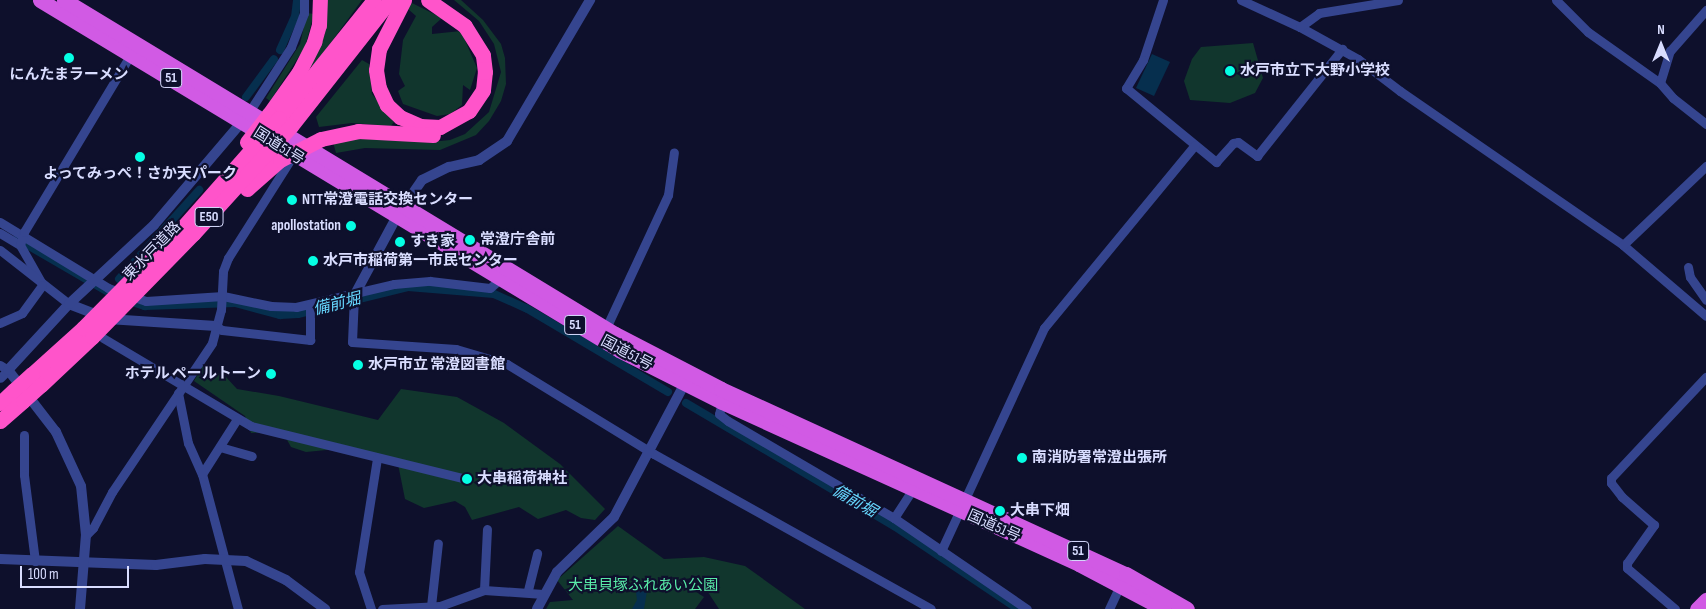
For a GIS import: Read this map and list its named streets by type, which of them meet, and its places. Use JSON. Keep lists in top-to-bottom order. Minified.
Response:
{"streets":{"highway":["51","国道51号","E50","東水戸道路"]},"water":["備前堀"],"parks":["大串貝塚ふれあい公園"],"places":["にんたまラーメン","水戸市立下大野小学校","よってみっぺ！さか天パーク","NTT常澄電話交換センター","apollostation","常澄庁舎前","すき家","水戸市稲荷第一市民センター","水戸市立 常澄図書館","ホテル ペールトーン","南消防署常澄出張所","大串稲荷神社","大串下畑"],"scale_bar":"100 m","north":"top"}
